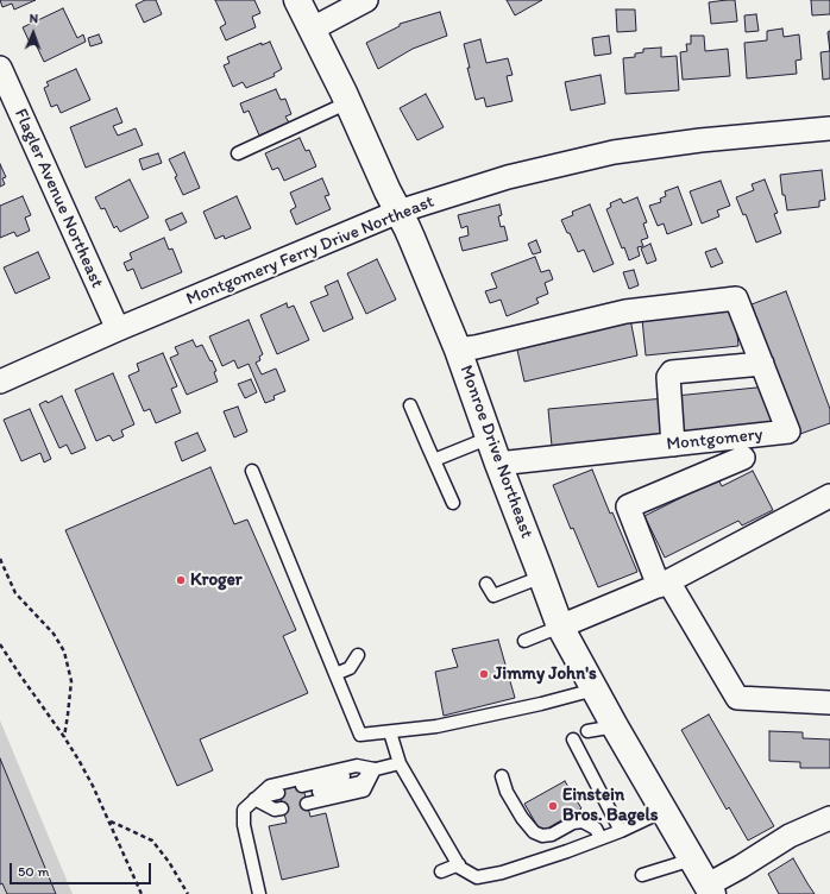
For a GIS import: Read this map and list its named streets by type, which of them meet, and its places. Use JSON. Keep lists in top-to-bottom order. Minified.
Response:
{"streets":{"main road":["Monroe Drive Northeast"],"street":["Flagler Avenue Northeast","Montgomery Ferry Drive Northeast","Montgomery"]},"crossings":[["Flagler Avenue Northeast","Montgomery Ferry Drive Northeast"],["Montgomery Ferry Drive Northeast","Monroe Drive Northeast"],["Montgomery","Monroe Drive Northeast"]],"places":["Kroger","Jimmy John's","Einstein Bros. Bagels"],"scale_bar":"50 m","north":"top"}
